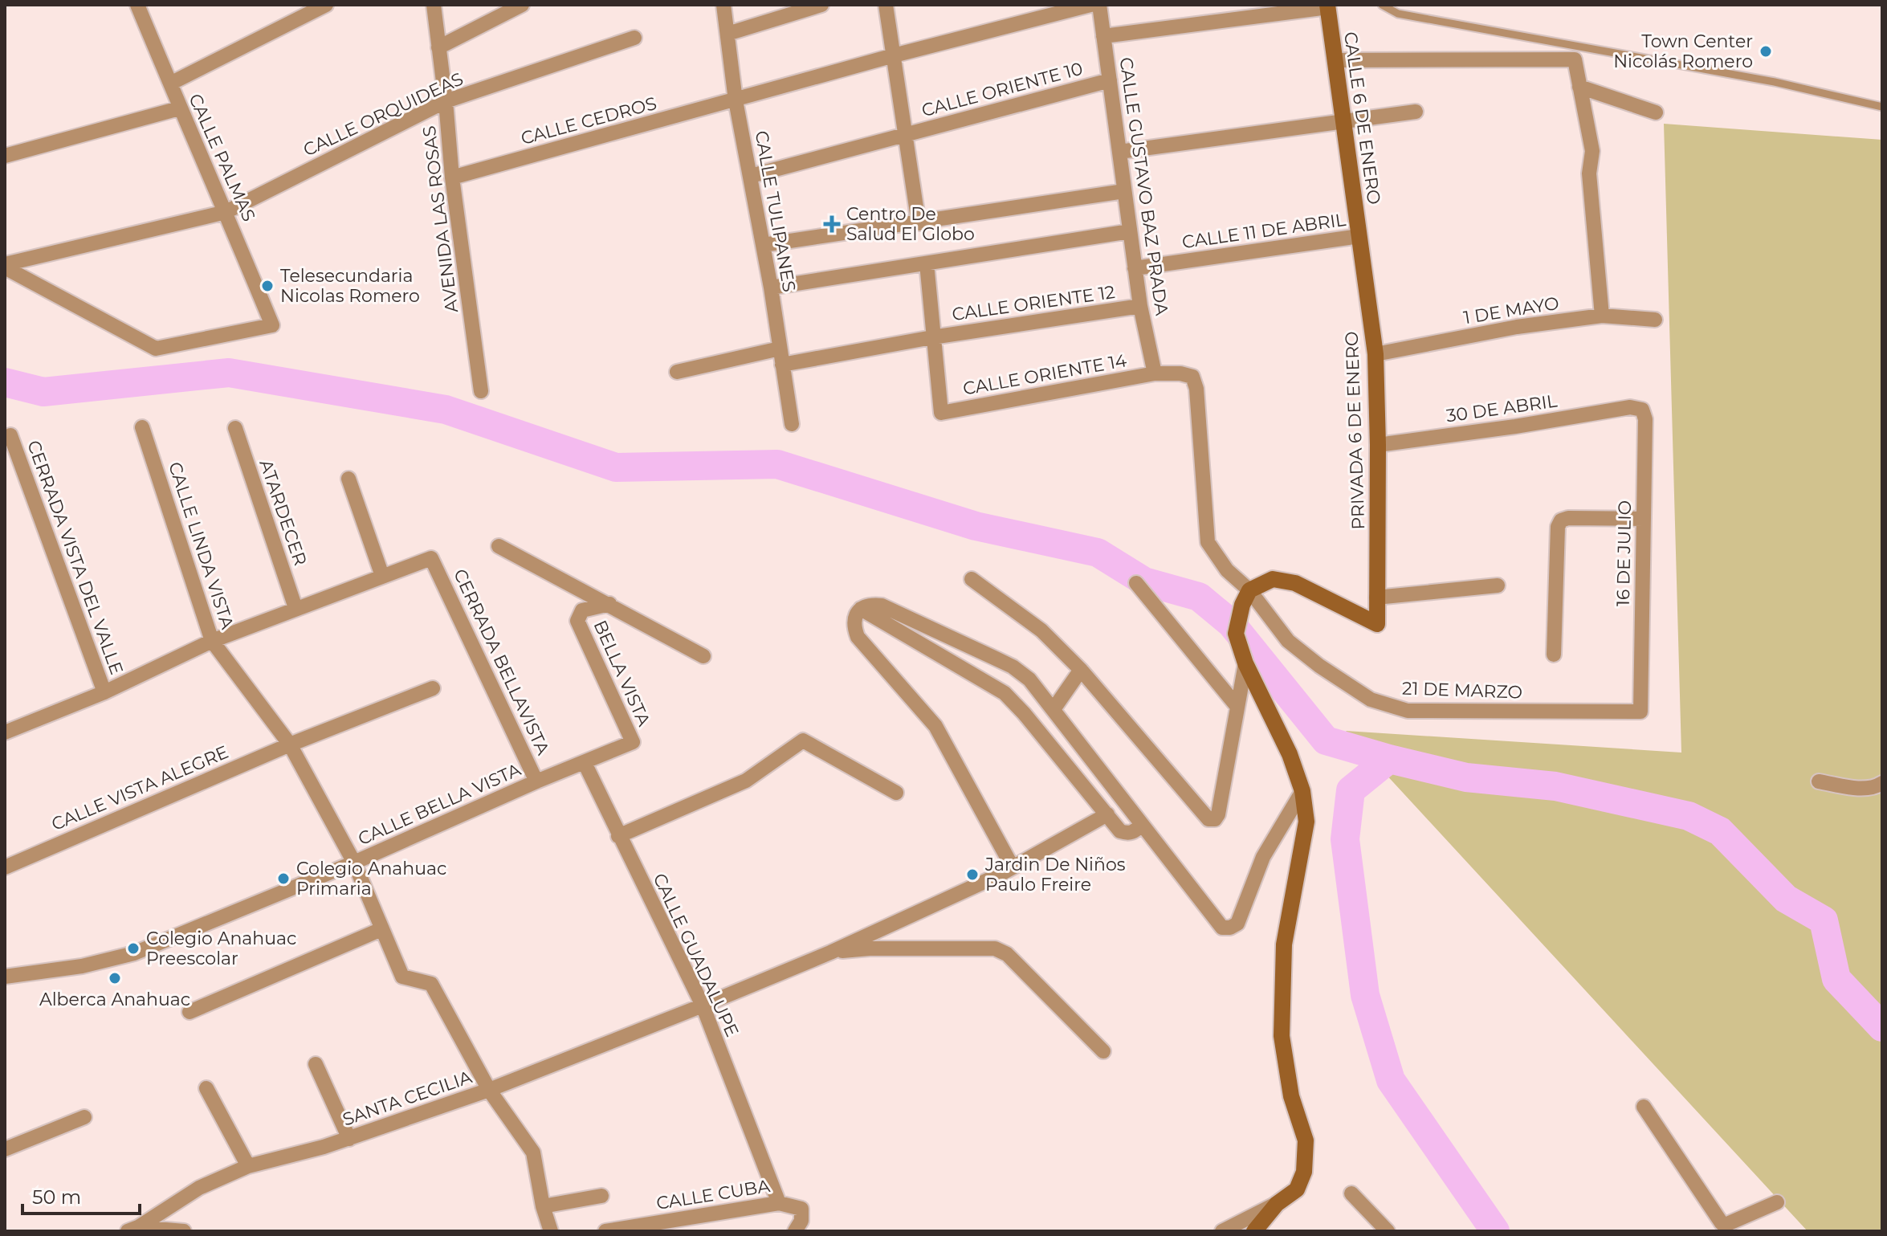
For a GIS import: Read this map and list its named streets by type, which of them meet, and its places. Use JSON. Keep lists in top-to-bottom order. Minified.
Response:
{"streets":{"street":["CALLE ORIENTE 10","CALLE ORQUIDEAS","CALLE 6 DE ENERO","CALLE CEDROS","CALLE PALMAS","CALLE GUSTAVO BAZ PRADA","CALLE TULIPANES","AVENIDA LAS ROSAS","CALLE 11 DE ABRIL","CALLE ORIENTE 12","1 DE MAYO","CALLE ORIENTE 14","30 DE ABRIL","PRIVADA 6 DE ENERO","ATARDECER","CALLE LINDA VISTA","16 DE JULIO","CERRADA VISTA DEL VALLE","CERRADA BELLAVISTA","BELLA VISTA","21 DE MARZO","CALLE VISTA ALEGRE","CALLE BELLA VISTA","CALLE GUADALUPE","SANTA CECILIA","CALLE CUBA"]},"crossings":[["CALLE ORIENTE 10","CALLE GUSTAVO BAZ PRADA"],["CALLE ORIENTE 10","CALLE TULIPANES"],["CALLE ORQUIDEAS","CALLE PALMAS"],["CALLE ORQUIDEAS","AVENIDA LAS ROSAS"],["CALLE 6 DE ENERO","CALLE 11 DE ABRIL"],["CALLE 6 DE ENERO","PRIVADA 6 DE ENERO"],["CALLE CEDROS","CALLE TULIPANES"],["CALLE CEDROS","AVENIDA LAS ROSAS"],["CALLE GUSTAVO BAZ PRADA","CALLE 11 DE ABRIL"],["CALLE GUSTAVO BAZ PRADA","CALLE ORIENTE 12"],["CALLE GUSTAVO BAZ PRADA","CALLE ORIENTE 14"],["CALLE TULIPANES","CALLE ORIENTE 12"],["CALLE 11 DE ABRIL","PRIVADA 6 DE ENERO"],["CALLE ORIENTE 12","CALLE ORIENTE 14"],["1 DE MAYO","PRIVADA 6 DE ENERO"],["CALLE ORIENTE 14","PRIVADA 6 DE ENERO"],["CALLE ORIENTE 14","21 DE MARZO"],["30 DE ABRIL","PRIVADA 6 DE ENERO"],["30 DE ABRIL","16 DE JULIO"],["PRIVADA 6 DE ENERO","21 DE MARZO"],["CALLE LINDA VISTA","CALLE VISTA ALEGRE"],["CALLE LINDA VISTA","CALLE BELLA VISTA"],["CALLE LINDA VISTA","SANTA CECILIA"],["16 DE JULIO","21 DE MARZO"],["CERRADA BELLAVISTA","CALLE BELLA VISTA"],["BELLA VISTA","CALLE BELLA VISTA"],["CALLE BELLA VISTA","CALLE GUADALUPE"],["CALLE GUADALUPE","SANTA CECILIA"],["CALLE GUADALUPE","CALLE CUBA"]],"places":{"other":["Town Center Nicolás Romero","Telesecundaria Nicolas Romero","Jardin De Niños Paulo Freire","Colegio Anahuac Primaria","Colegio Anahuac Preescolar","Alberca Anahuac"],"health":["Centro De Salud El Globo"]},"scale_bar":"50 m"}
